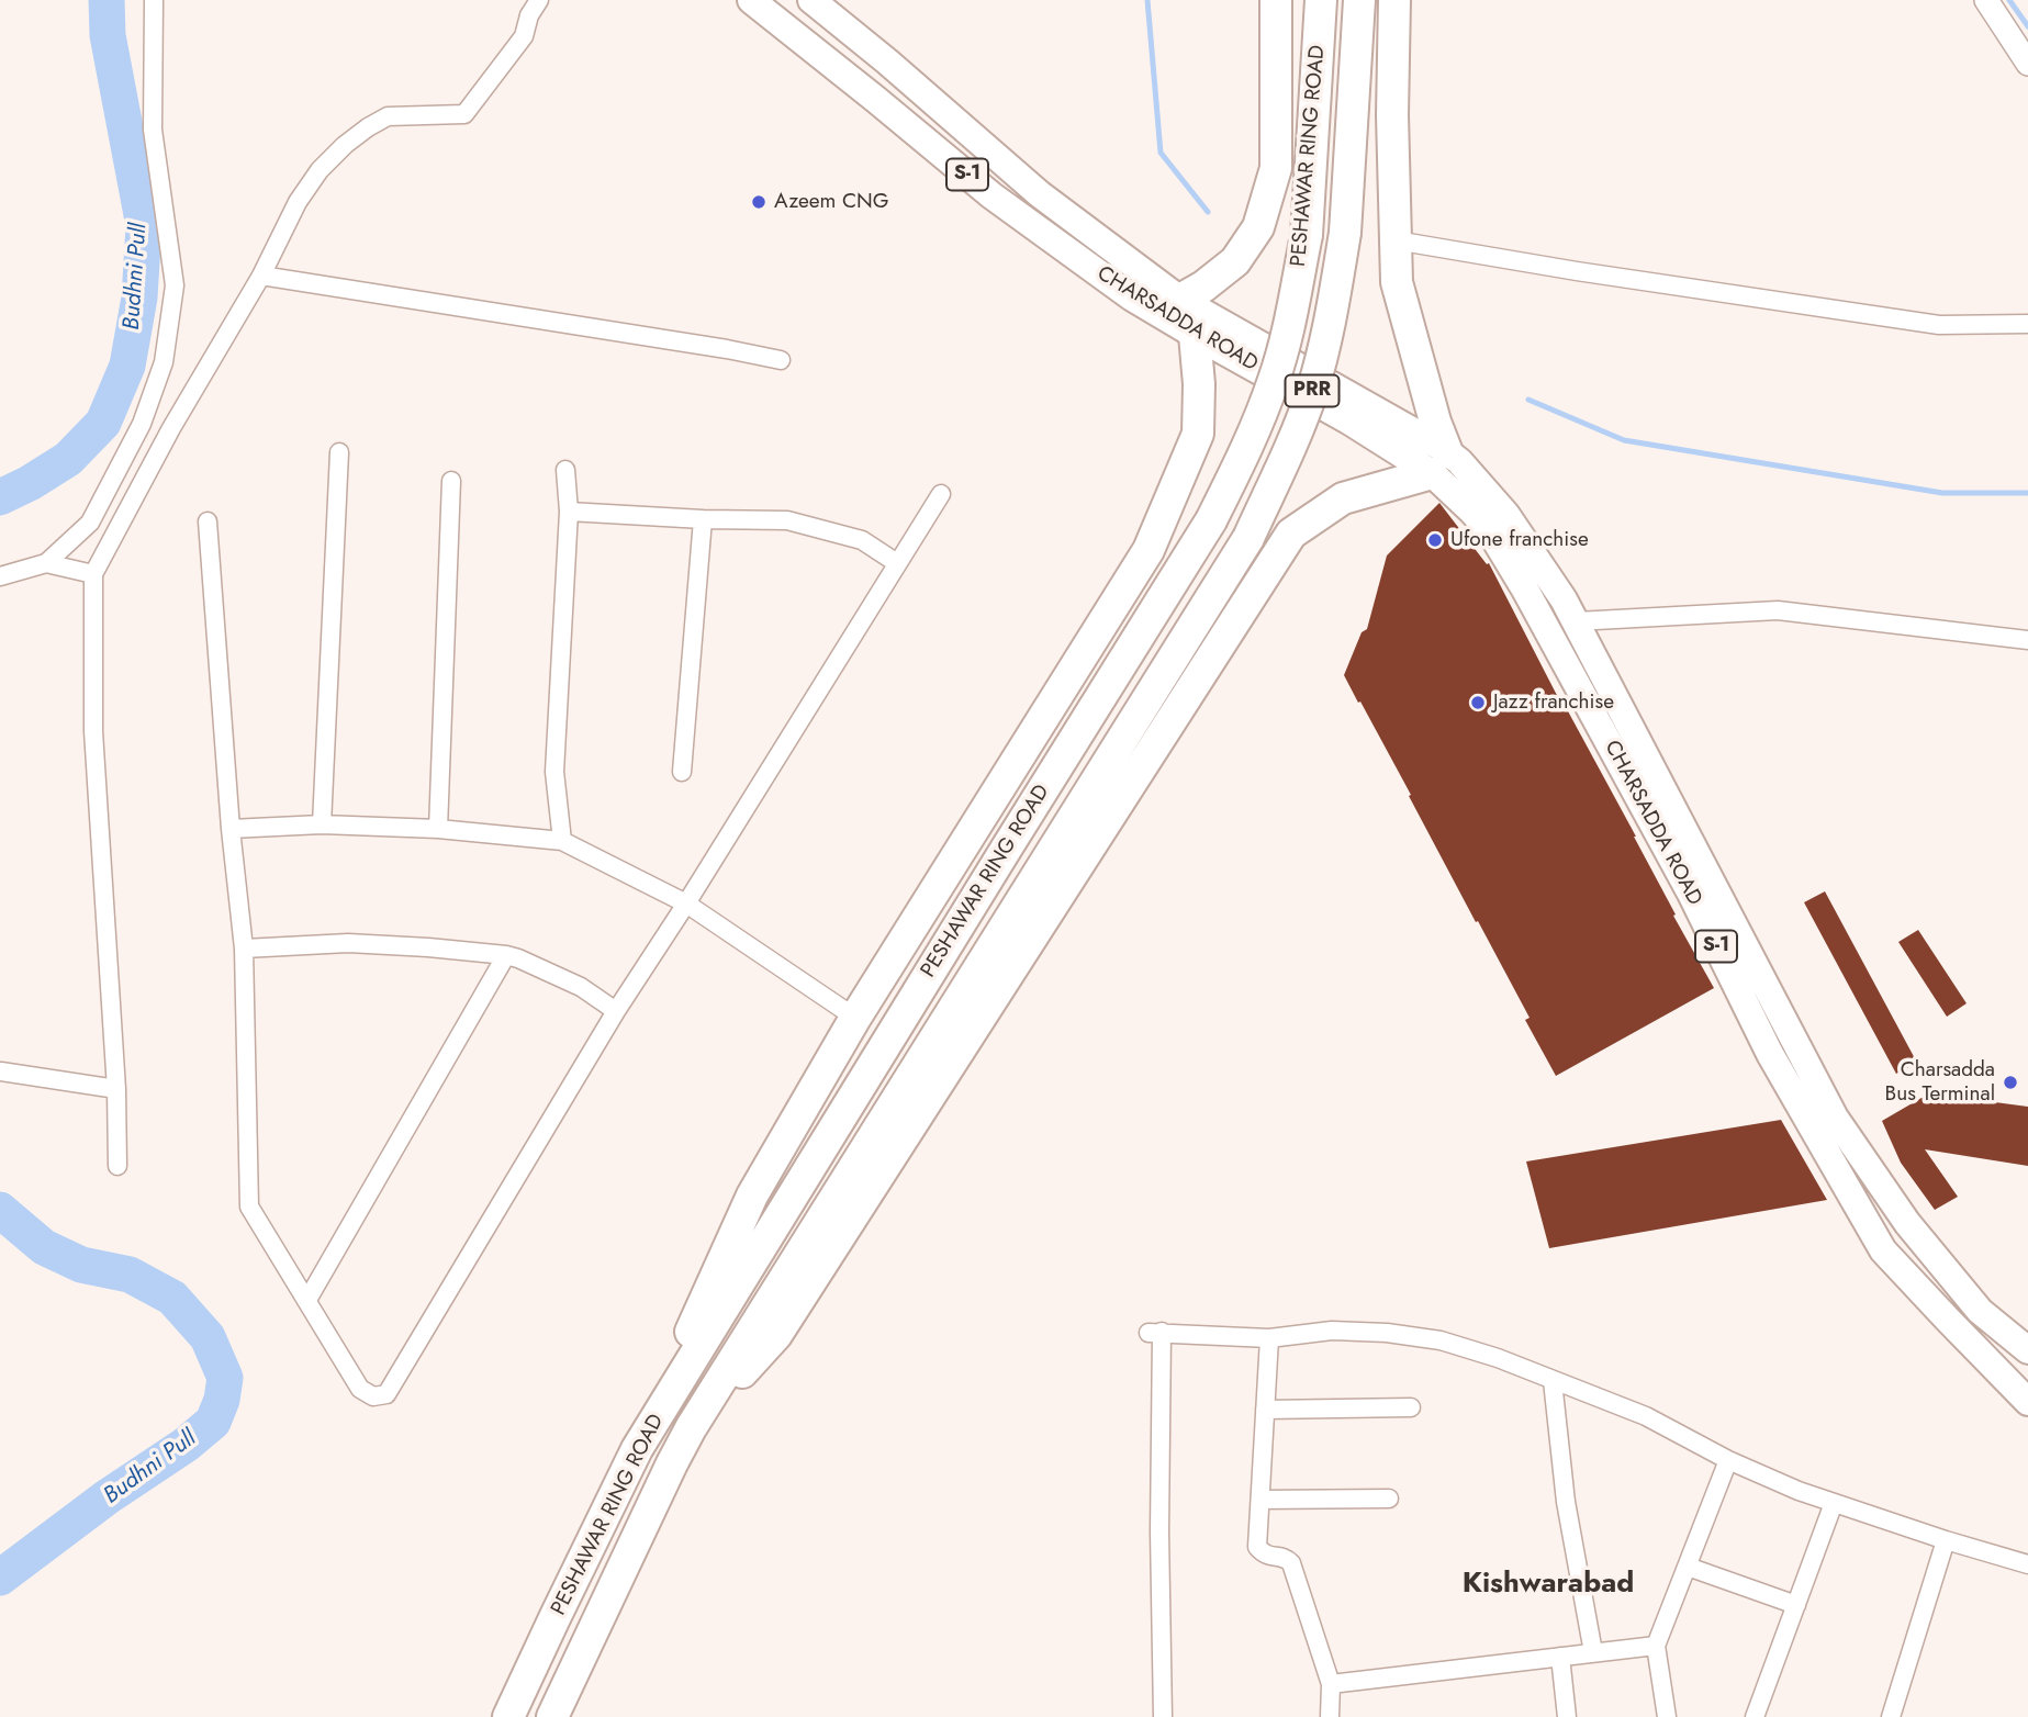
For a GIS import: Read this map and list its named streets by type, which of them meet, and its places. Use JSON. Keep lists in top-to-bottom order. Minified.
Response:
{"streets":{"highway":["PESHAWAR RING ROAD","PRR"],"main road":["S-1","CHARSADDA ROAD"]},"districts":["Kishwarabad"],"water":["Budhni Pull"],"places":["Azeem CNG","Ufone franchise","Jazz franchise","Charsadda Bus Terminal"]}
